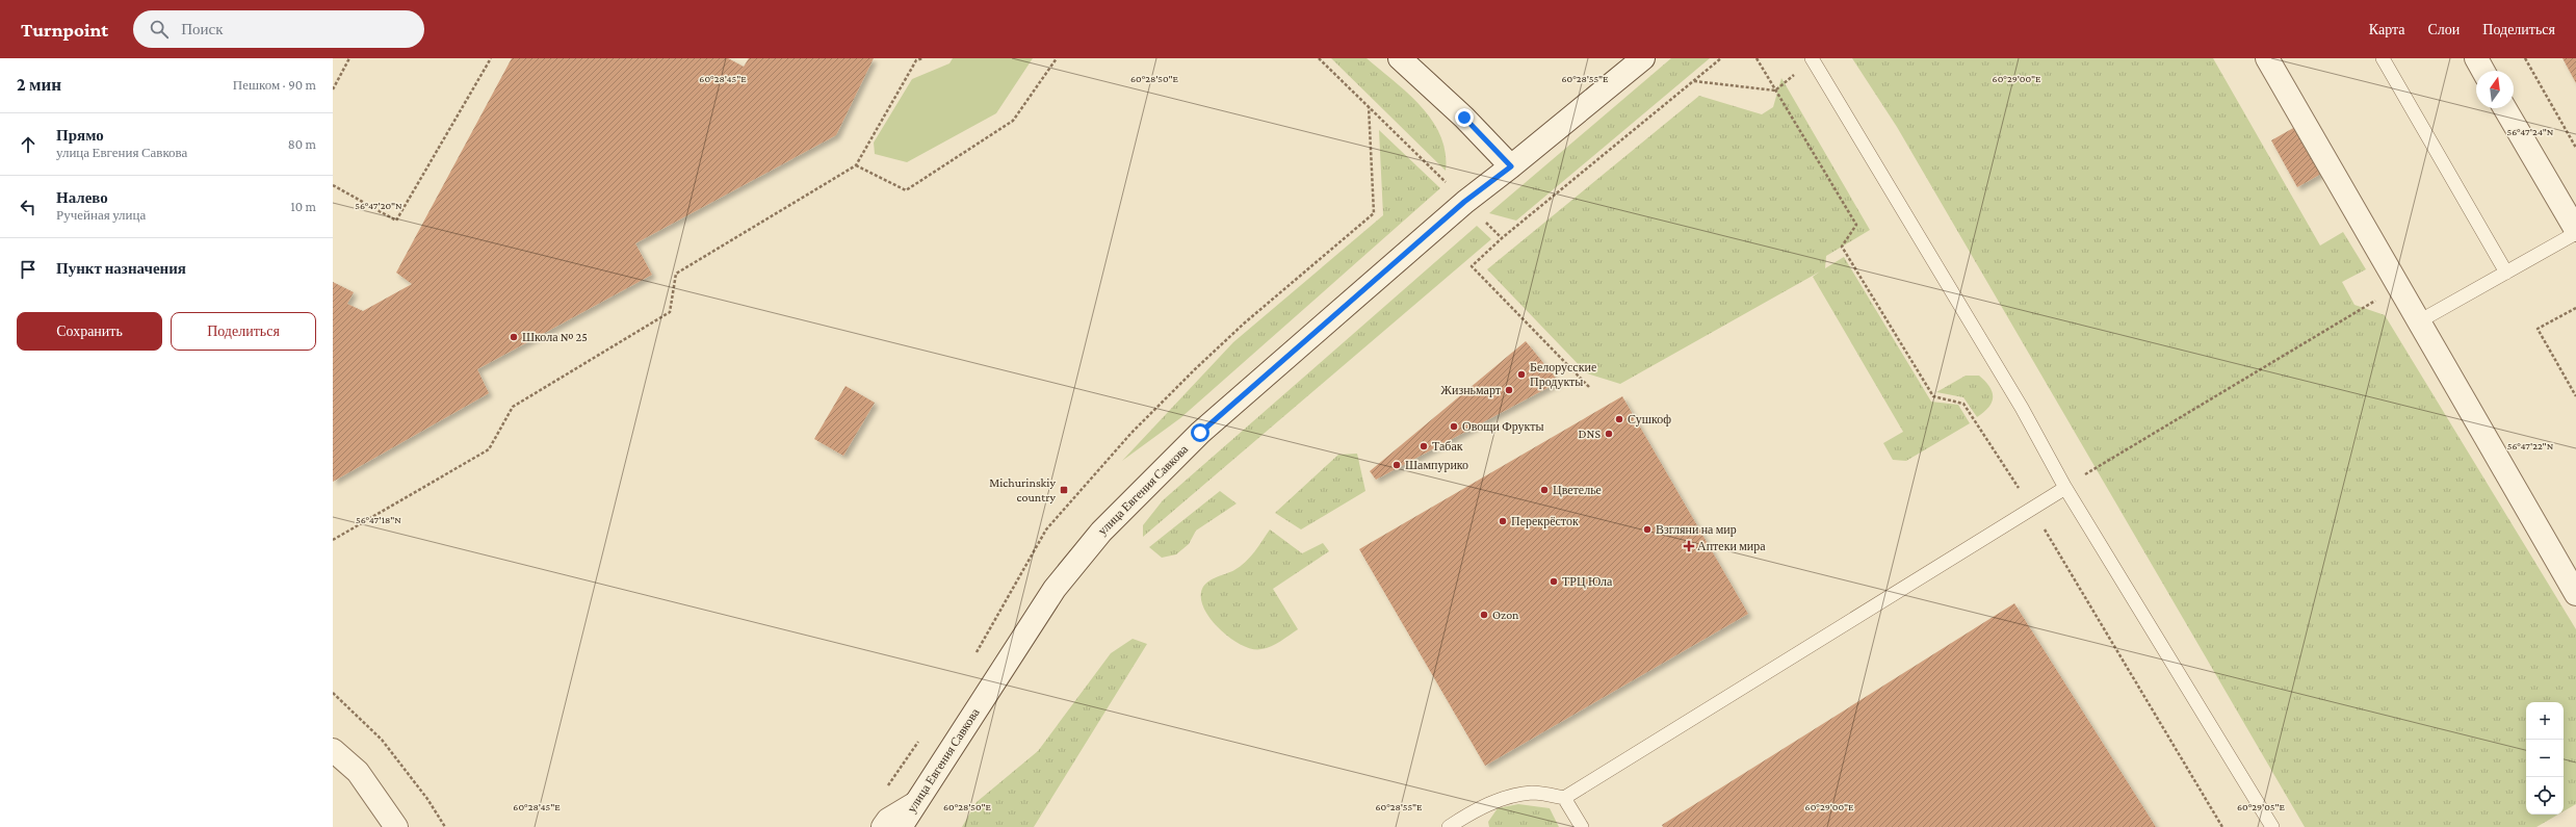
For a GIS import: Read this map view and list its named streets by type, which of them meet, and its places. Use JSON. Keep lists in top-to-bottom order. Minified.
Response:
{"streets":{"street":["улица Евгения Савкова"]},"places":{"other":["Школа № 25","Белорусские Продукты","Жизньмарт","Сушкоф","Овощи Фрукты","DNS","Табак","Шампурико","Цветелье","Перекрёсток","Взгляни на мир","ТРЦ Юла","Ozon"],"transit":["Michurinskiy country"],"health":["Аптеки мира"]},"north":"top","page":{"header":"Turnpoint","search":"Поиск","nav":["Карта","Слои","Поделиться"],"heading":["2 мин","Пешком · 90 m"],"list":[["Прямо","улица Евгения Савкова","80 m"],["Налево","Ручейная улица","10 m"],"Пункт назначения"],"buttons":["Сохранить","Поделиться"],"map_buttons":["+","−"]},"coordinates":["60°28'45\"E","60°28'50\"E","60°28'55\"E","60°29'00\"E","56°47'24\"N","56°47'20\"N","56°47'22\"N","56°47'18\"N","60°29'05\"E"]}
